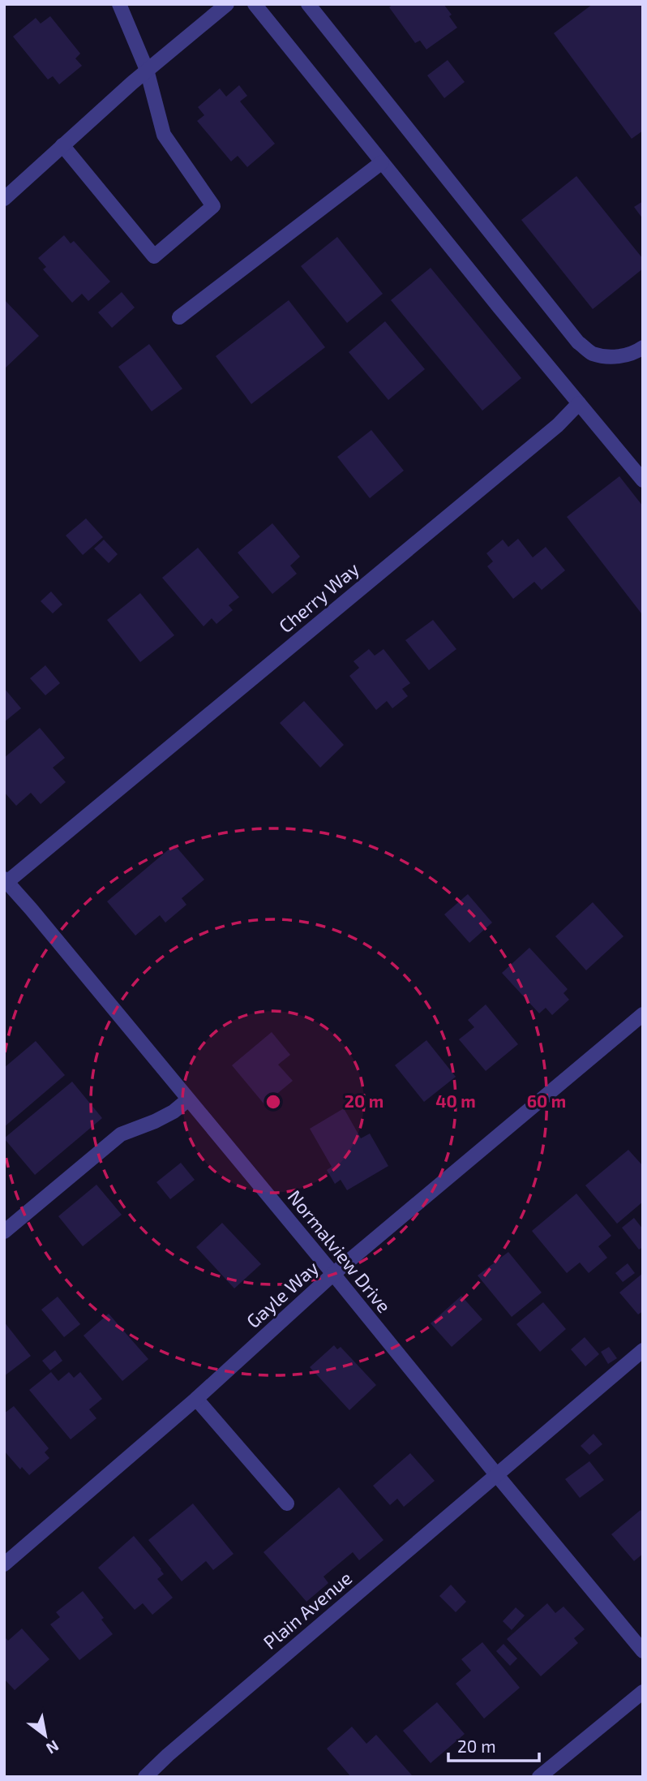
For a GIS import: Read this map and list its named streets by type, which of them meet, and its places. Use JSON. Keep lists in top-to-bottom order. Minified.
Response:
{"streets":{"street":["Cherry Way","Normalview Drive","Gayle Way","Plain Avenue"]},"crossings":[["Cherry Way","Normalview Drive"],["Normalview Drive","Gayle Way"],["Normalview Drive","Plain Avenue"]],"scale_bar":"20 m","north":"bottom right","rings":["20 m","40 m","60 m"]}
